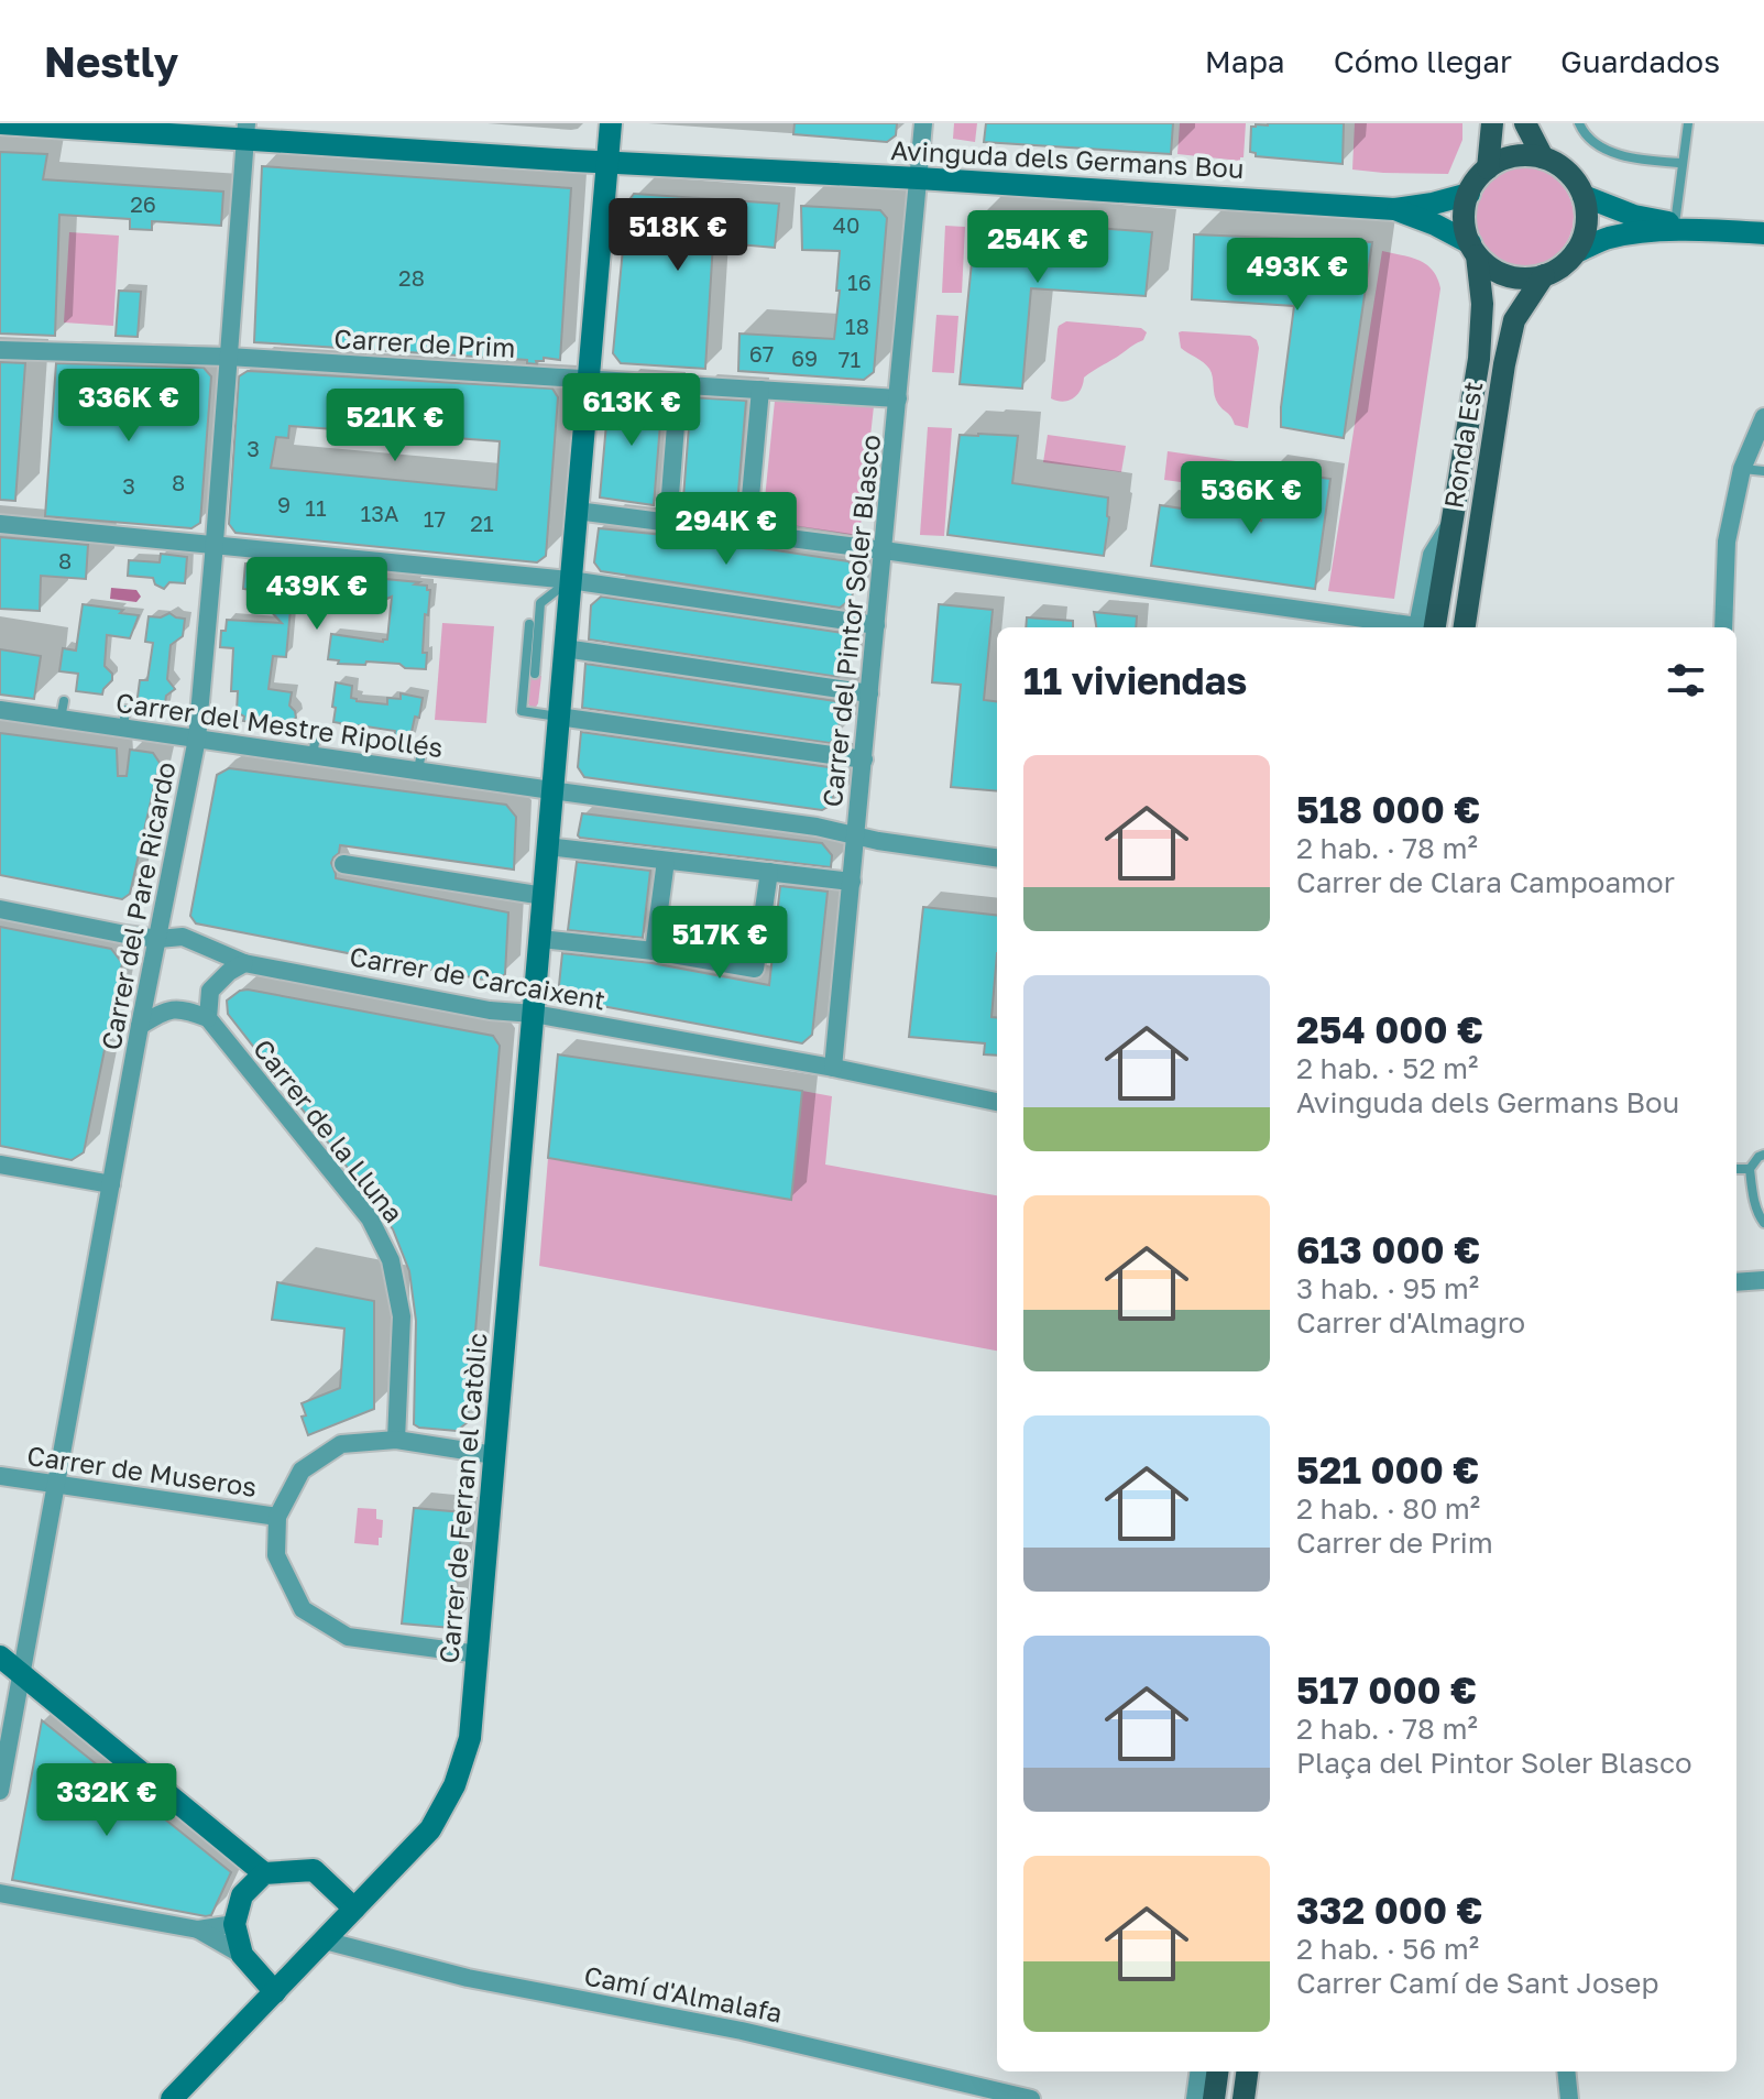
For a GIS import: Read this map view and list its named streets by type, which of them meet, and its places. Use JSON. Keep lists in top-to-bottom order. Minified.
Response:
{"streets":{"main road":["Ronda Est"],"street":["Avinguda dels Germans Bou","Carrer de Prim","Carrer del Pintor Soler Blasco","Carrer del Mestre Ripollés","Carrer del Pare Ricardo","Carrer de Carcaixent","Carrer de la Lluna","Carrer de Museros","Carrer de Ferran el Catòlic","Camí d'Almalafa"]},"crossings":[["Avinguda dels Germans Bou","Ronda Est"],["Avinguda dels Germans Bou","Carrer del Pintor Soler Blasco"],["Avinguda dels Germans Bou","Carrer del Pare Ricardo"],["Avinguda dels Germans Bou","Carrer de Ferran el Catòlic"],["Carrer de Prim","Carrer del Pintor Soler Blasco"],["Carrer de Prim","Carrer del Pare Ricardo"],["Carrer de Prim","Carrer de Ferran el Catòlic"],["Carrer del Pintor Soler Blasco","Carrer del Mestre Ripollés"],["Carrer del Pintor Soler Blasco","Carrer de Carcaixent"],["Carrer del Mestre Ripollés","Carrer del Pare Ricardo"],["Carrer del Mestre Ripollés","Carrer de Ferran el Catòlic"],["Carrer del Pare Ricardo","Carrer de Carcaixent"],["Carrer del Pare Ricardo","Carrer de Museros"],["Carrer de Carcaixent","Carrer de Ferran el Catòlic"],["Carrer de la Lluna","Carrer de Museros"],["Carrer de la Lluna","Carrer de Ferran el Catòlic"],["Carrer de Museros","Carrer de Ferran el Catòlic"],["Carrer de Ferran el Catòlic","Camí d'Almalafa"]],"house_numbers":["26","40","28","16","18","67","69","71","3","8","3","9","11","13A","17","21","8"],"page":{"header":"Nestly","nav":["Mapa","Cómo llegar","Guardados"],"price":["518K €","254K €","493K €","336K €","613K €","521K €","536K €","294K €","439K €","517K €","332K €"],"heading":"11 viviendas","list":[{"name":"518 000 €","note":"2 hab. · 78 m² · Carrer de Clara Campoamor"},{"name":"254 000 €","note":"2 hab. · 52 m² · Avinguda dels Germans Bou"},{"name":"613 000 €","note":"3 hab. · 95 m² · Carrer d'Almagro"},{"name":"521 000 €","note":"2 hab. · 80 m² · Carrer de Prim"},{"name":"517 000 €","note":"2 hab. · 78 m² · Plaça del Pintor Soler Blasco"},{"name":"332 000 €","note":"2 hab. · 56 m² · Carrer Camí de Sant Josep"}]}}
